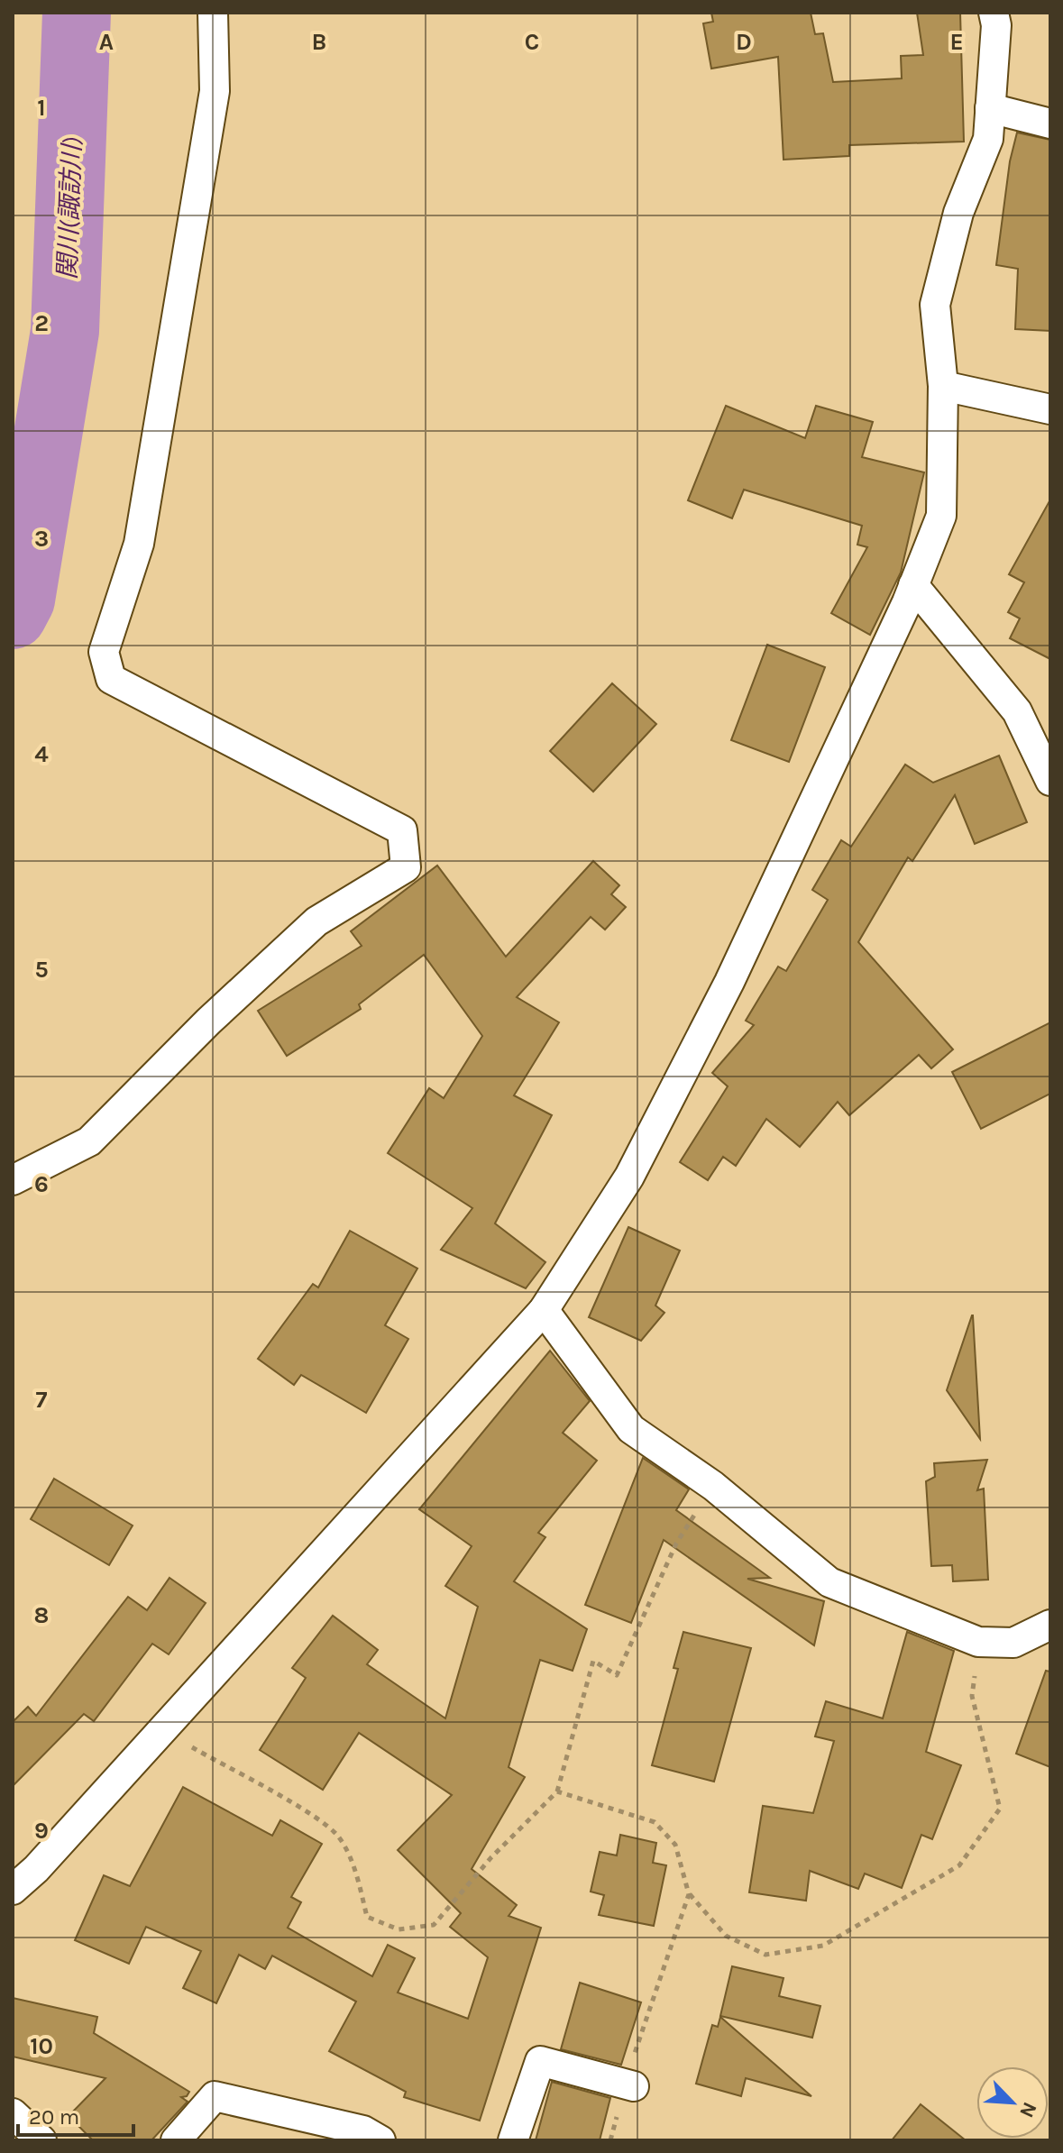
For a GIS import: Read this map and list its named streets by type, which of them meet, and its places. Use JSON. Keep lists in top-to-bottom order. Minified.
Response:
{"water":["関川(諏訪川)"],"scale_bar":"20 m","north":"bottom right","grid":{"columns":["A","B","C","D","E"],"rows":["1","2","3","4","5","6","7","8","9","10"]}}
